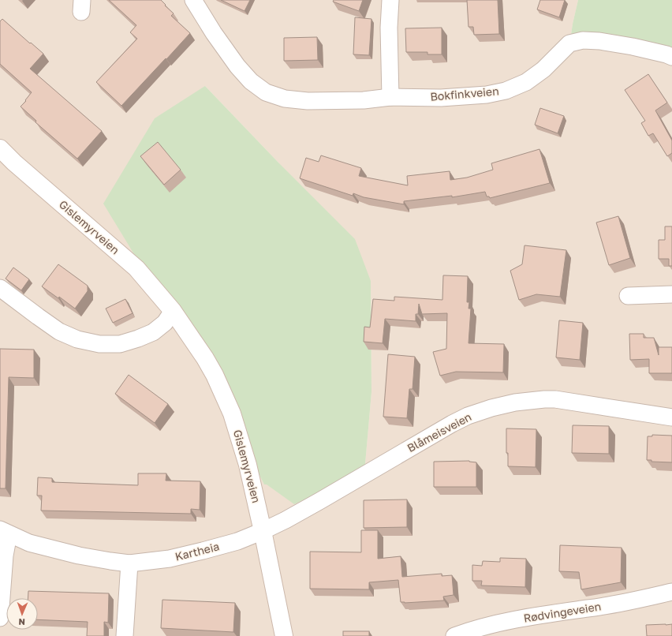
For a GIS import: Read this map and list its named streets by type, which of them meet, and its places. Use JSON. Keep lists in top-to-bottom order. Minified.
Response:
{"streets":{"street":["Bokfinkveien","Gislemyrveien","Blåmeisveien","Kartheia","Rødvingeveien"]},"crossings":[["Gislemyrveien","Blåmeisveien"],["Gislemyrveien","Kartheia"],["Blåmeisveien","Kartheia"]],"north":"bottom"}
